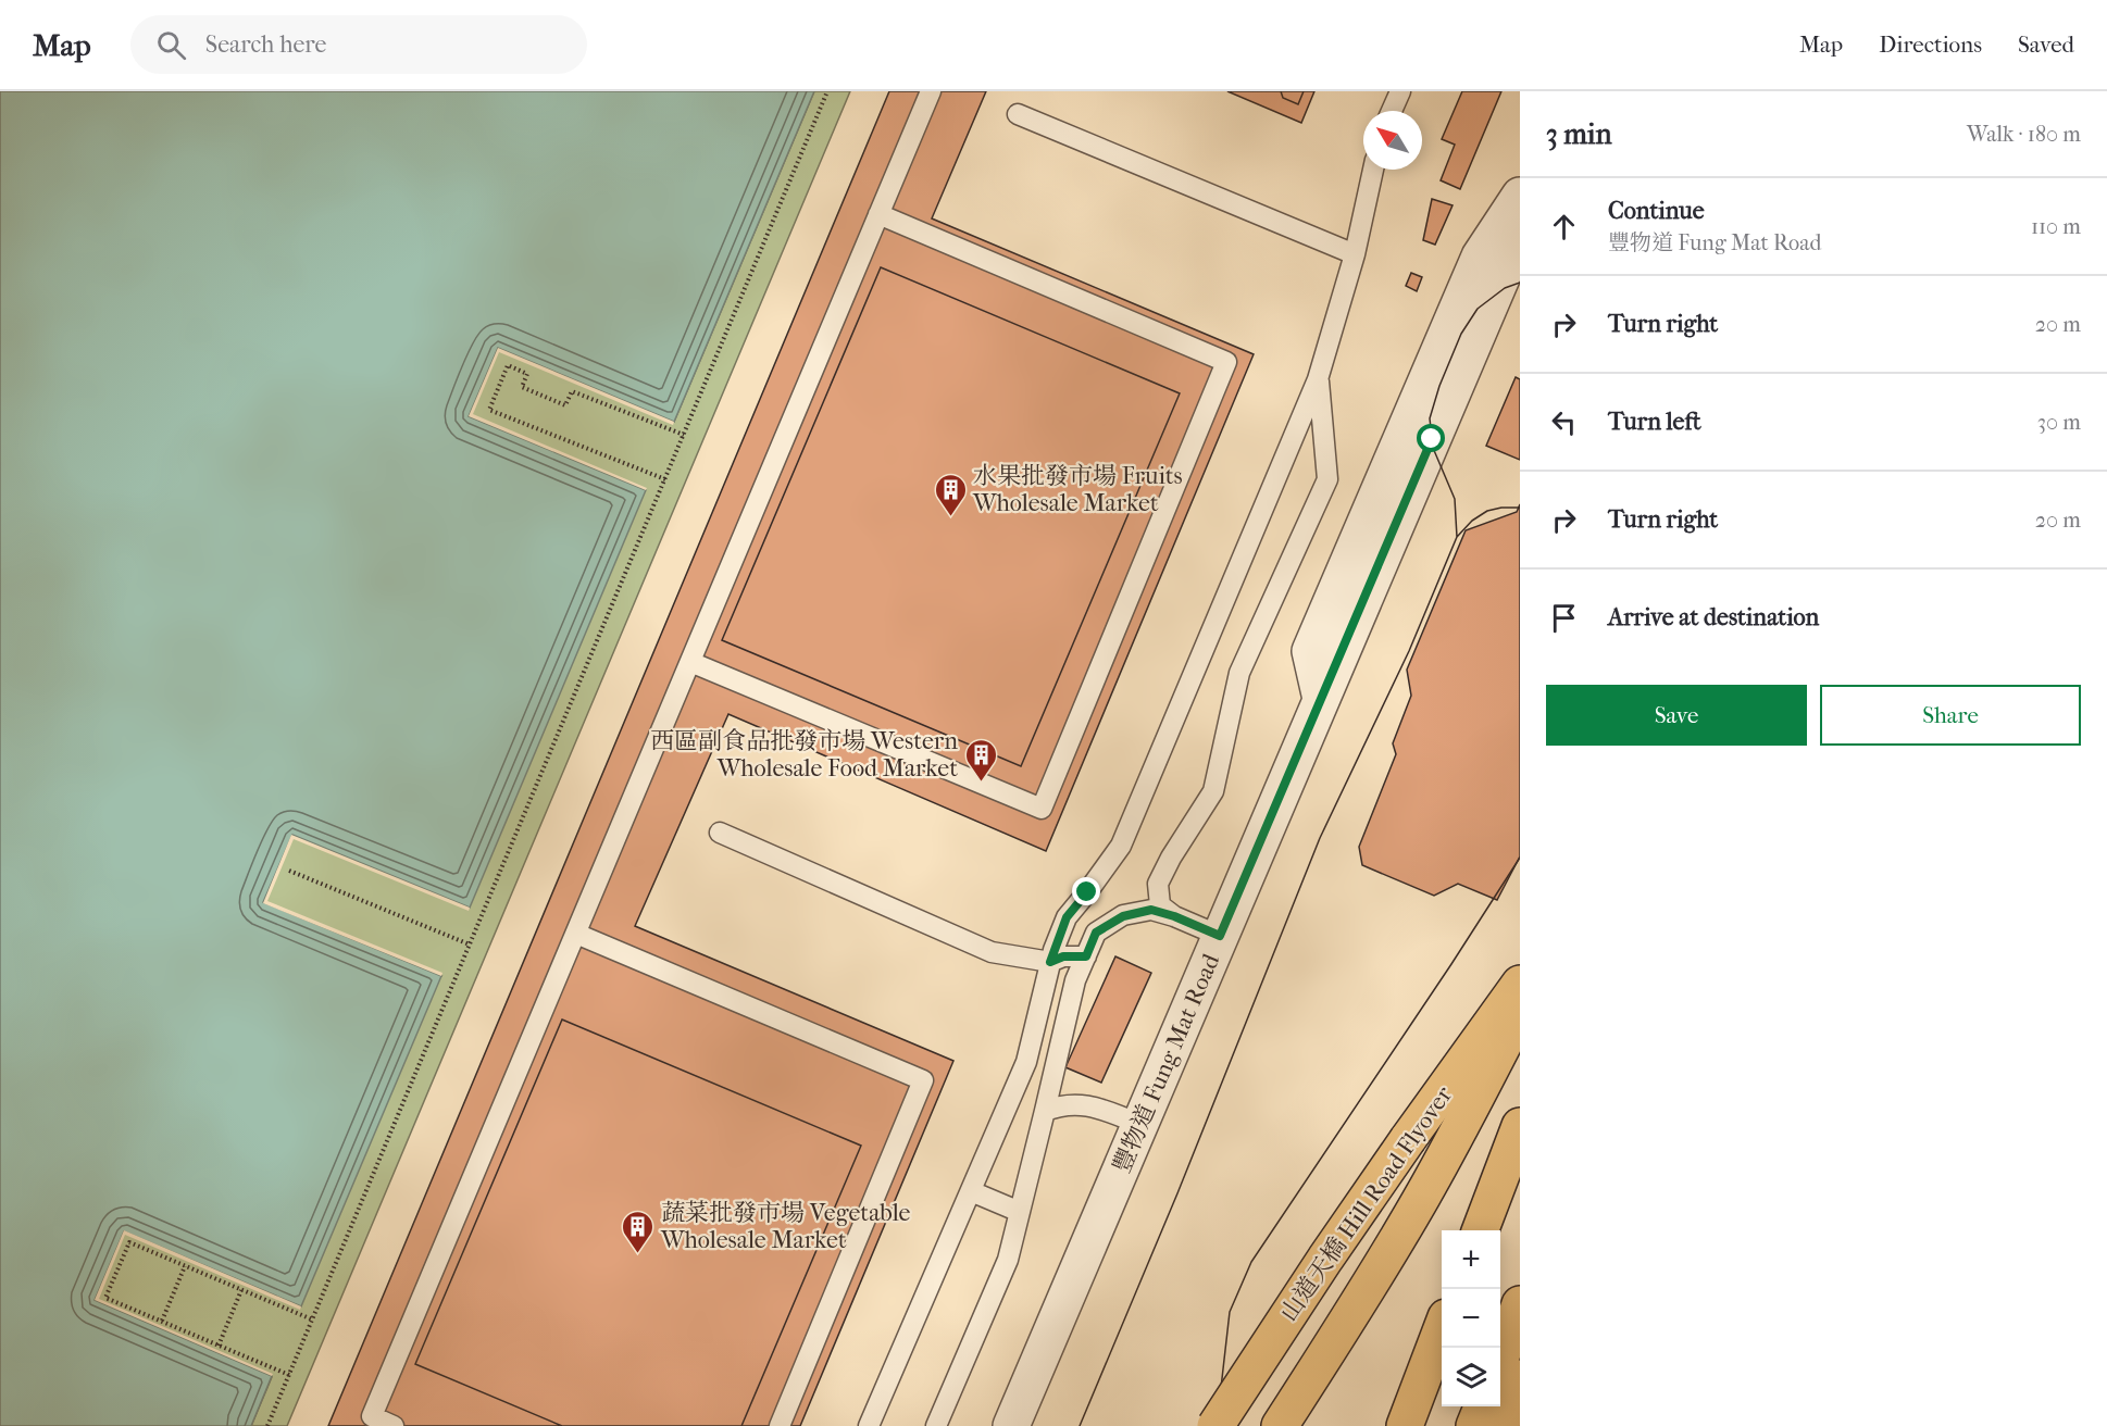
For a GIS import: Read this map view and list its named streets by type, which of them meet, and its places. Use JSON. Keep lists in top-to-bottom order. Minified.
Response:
{"streets":{"main road":["山道天橋 Hill Road Flyover"],"street":["豐物道 Fung Mat Road"]},"places":{"building":["水果批發市場 Fruits Wholesale Market","西區副食品批發市場 Western Wholesale Food Market","蔬菜批發市場 Vegetable Wholesale Market"]},"north":"top left","page":{"header":"Map","search":"Search here","nav":["Map","Directions","Saved"],"heading":["3 min","Walk · 180 m"],"list":[["Continue","豐物道 Fung Mat Road","110 m"],["Turn right","20 m"],["Turn left","30 m"],["Turn right","20 m"],"Arrive at destination"],"buttons":["Save","Share"],"map_buttons":["+","−"]}}
